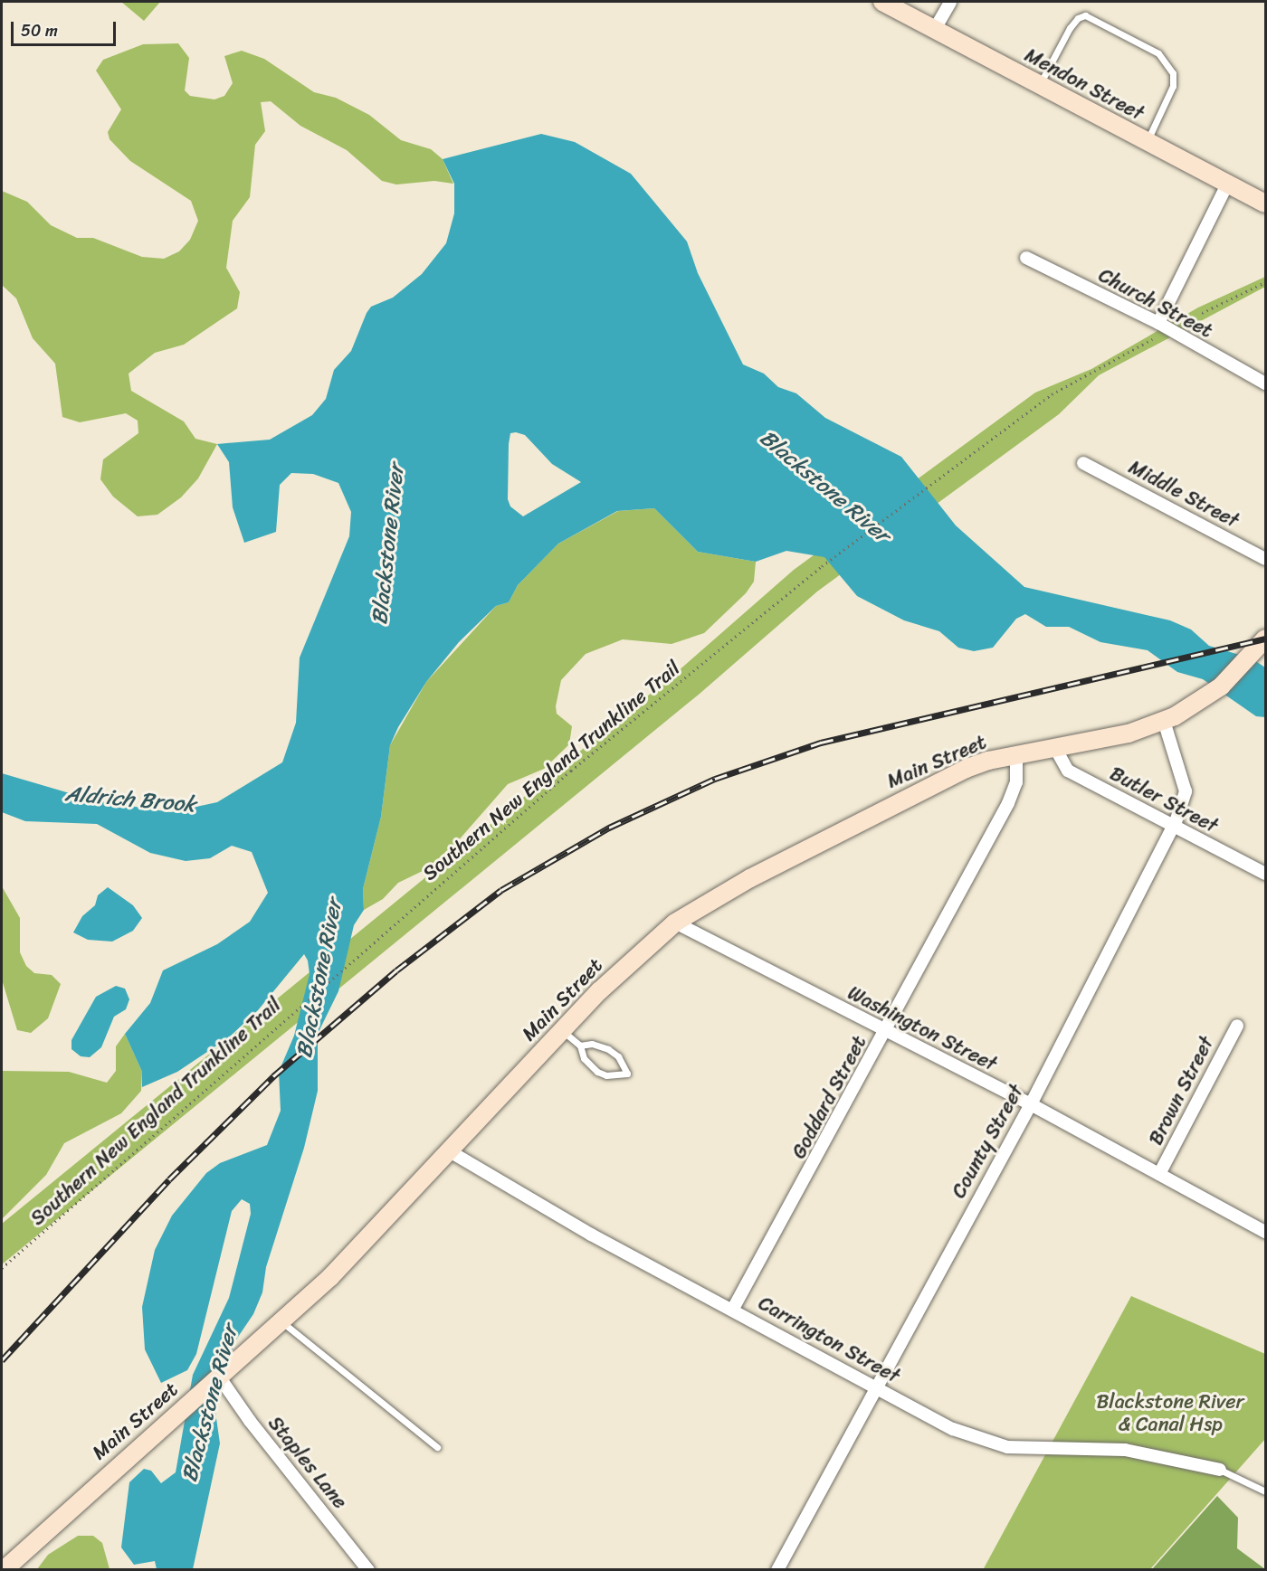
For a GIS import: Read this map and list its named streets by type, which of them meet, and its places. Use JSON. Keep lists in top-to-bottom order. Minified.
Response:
{"streets":{"main road":["Mendon Street","Main Street"],"street":["Church Street","Middle Street","Butler Street","Washington Street","Brown Street","Goddard Street","County Street","Carrington Street","Staples Lane"],"path":["Southern New England Trunkline Trail"]},"crossings":[["Main Street","Butler Street"],["Main Street","Washington Street"],["Main Street","Goddard Street"],["Main Street","County Street"],["Main Street","Carrington Street"],["Main Street","Staples Lane"],["Butler Street","County Street"],["Washington Street","Brown Street"],["Washington Street","Goddard Street"],["Washington Street","County Street"],["Goddard Street","Carrington Street"],["County Street","Carrington Street"]],"water":["Blackstone River","Aldrich Brook"],"parks":["Blackstone River & Canal Hsp"],"scale_bar":"50 m"}
